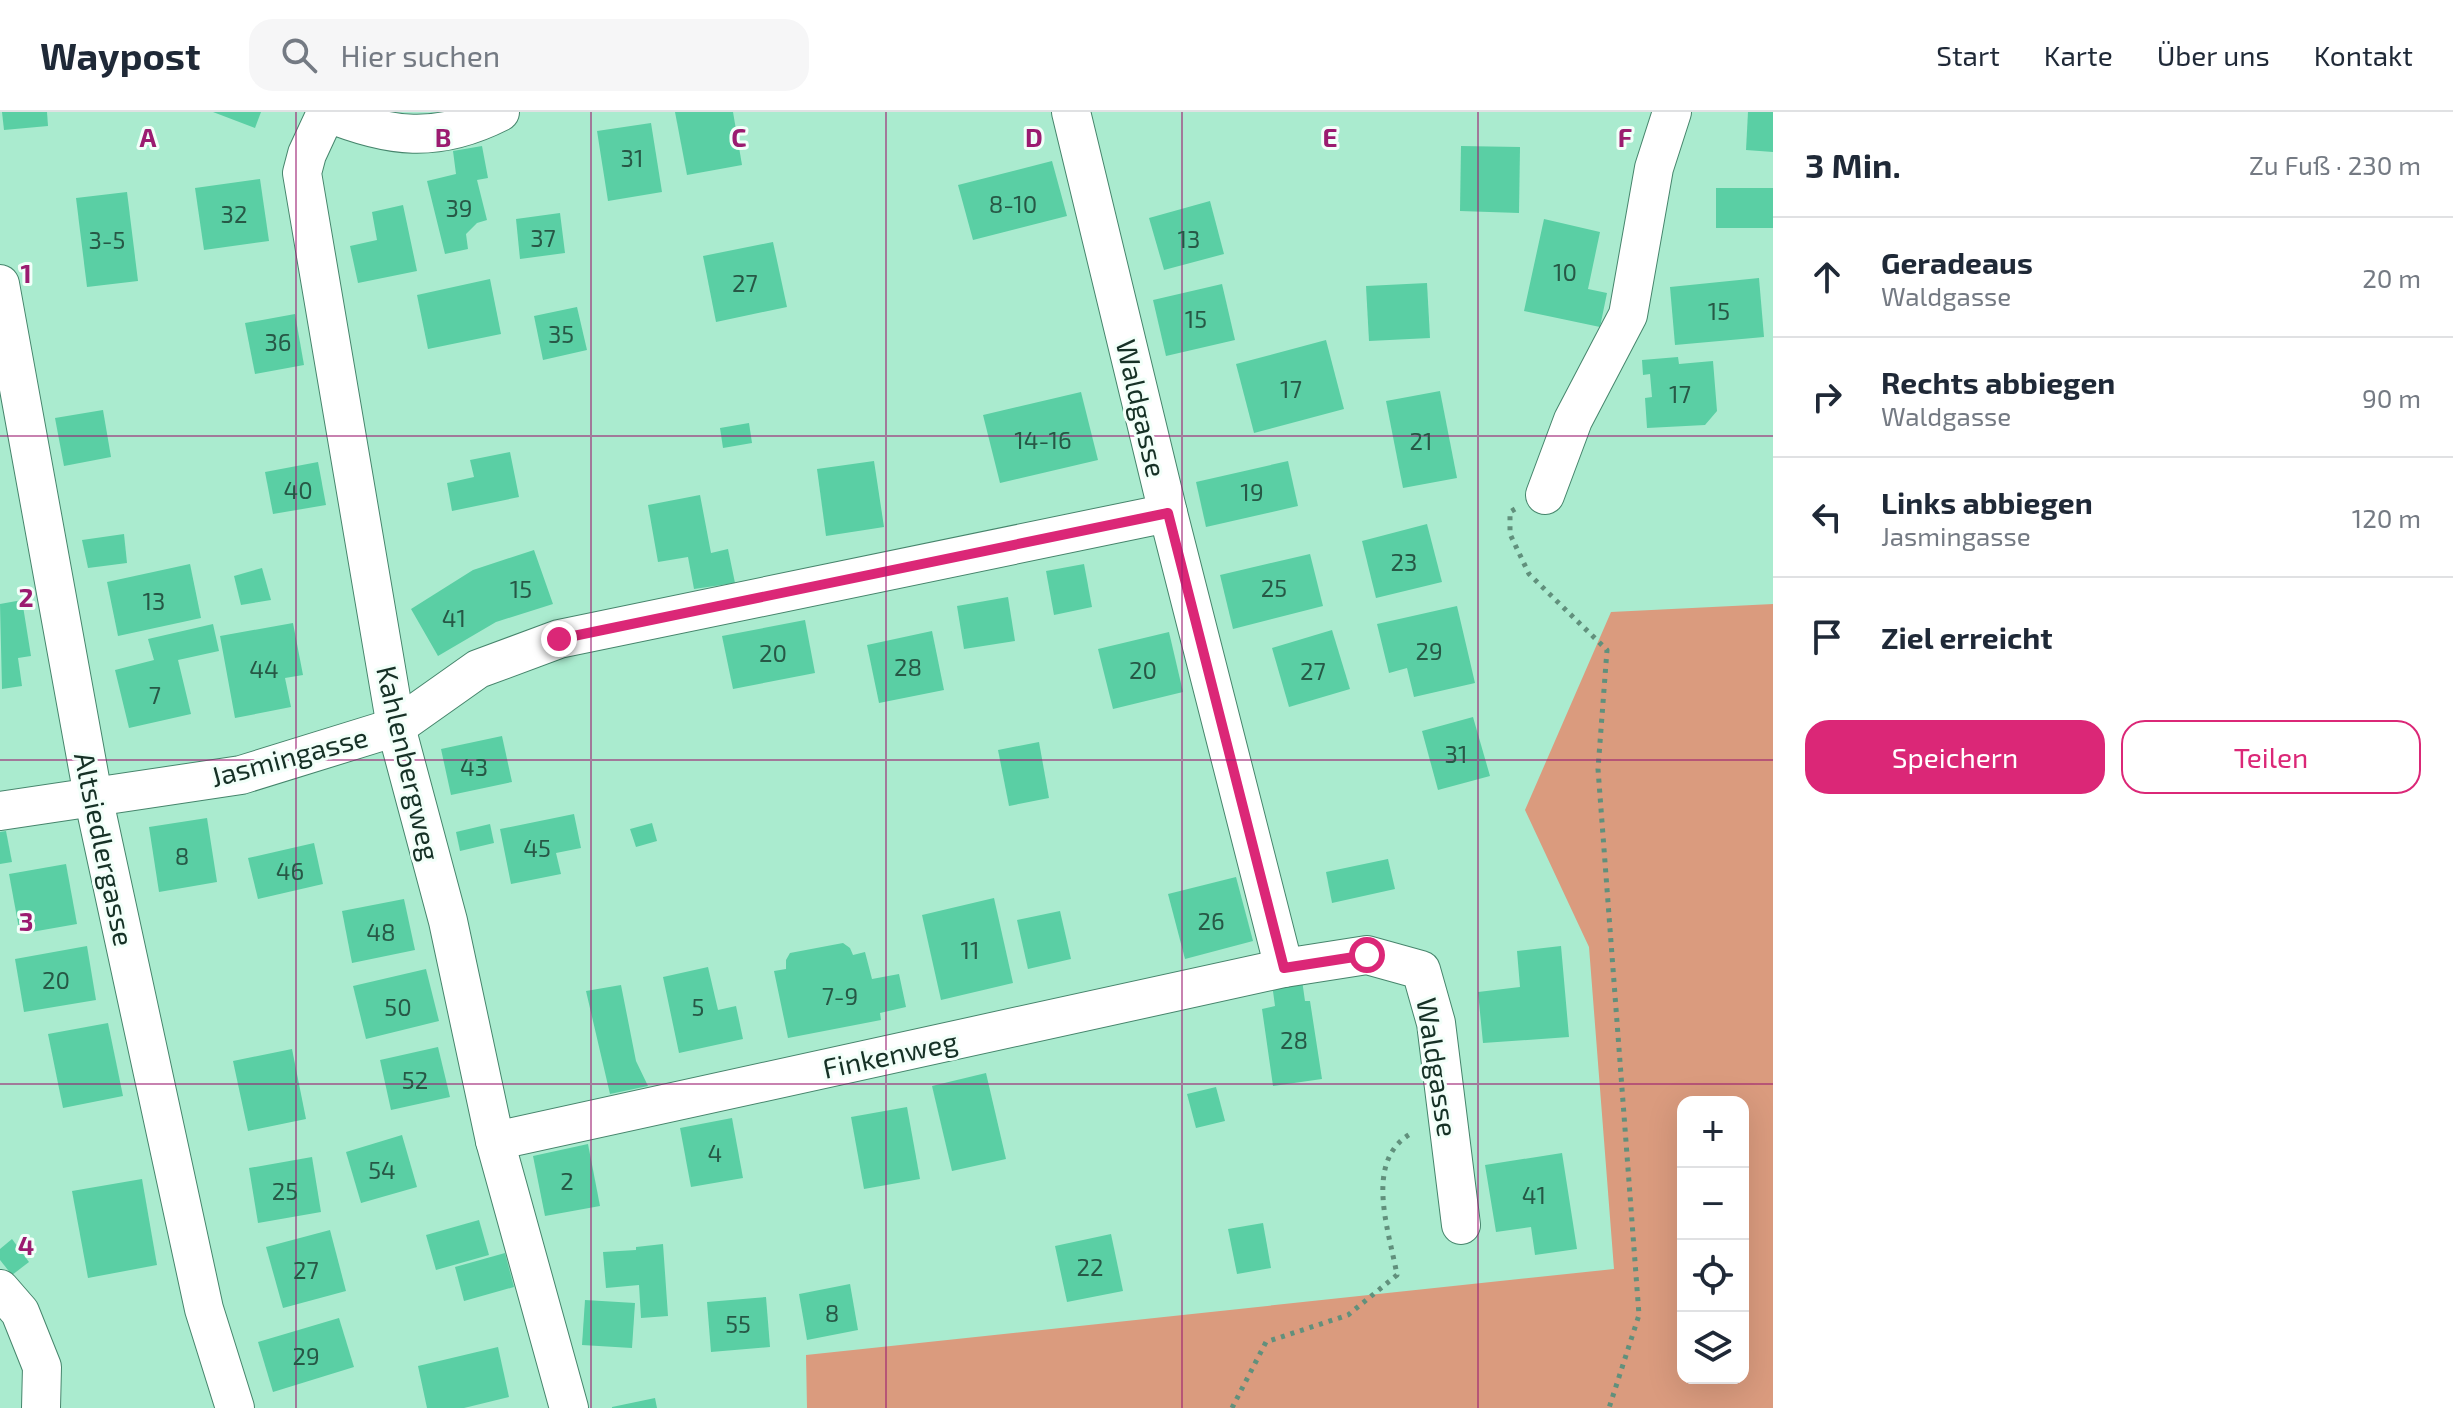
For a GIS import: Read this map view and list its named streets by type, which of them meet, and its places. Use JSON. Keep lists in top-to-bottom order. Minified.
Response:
{"streets":{"street":["Waldgasse","Jasmingasse","Kahlenbergweg","Altsiedlergasse","Finkenweg"]},"crossings":[["Waldgasse","Jasmingasse"],["Waldgasse","Finkenweg"],["Jasmingasse","Kahlenbergweg"],["Jasmingasse","Altsiedlergasse"],["Kahlenbergweg","Finkenweg"]],"house_numbers":["31","8-10","39","32","37","13","3-5","10","27","15","15","35","36","17","17","14-16","21","40","19","23","25","15","13","41","29","20","28","44","20","27","7","31","43","45","8","46","26","48","11","20","7-9","50","5","28","52","4","54","2","25","41","22","27","8","55","29"],"page":{"header":"Waypost","search":"Hier suchen","nav":["Start","Karte","Über uns","Kontakt"],"heading":["3 Min.","Zu Fuß · 230 m"],"list":[["Geradeaus","Waldgasse","20 m"],["Rechts abbiegen","Waldgasse","90 m"],["Links abbiegen","Jasmingasse","120 m"],"Ziel erreicht"],"buttons":["Speichern","Teilen"],"map_buttons":["+","−"]},"grid":{"columns":["A","B","C","D","E","F"],"rows":["1","2","3","4"]}}
